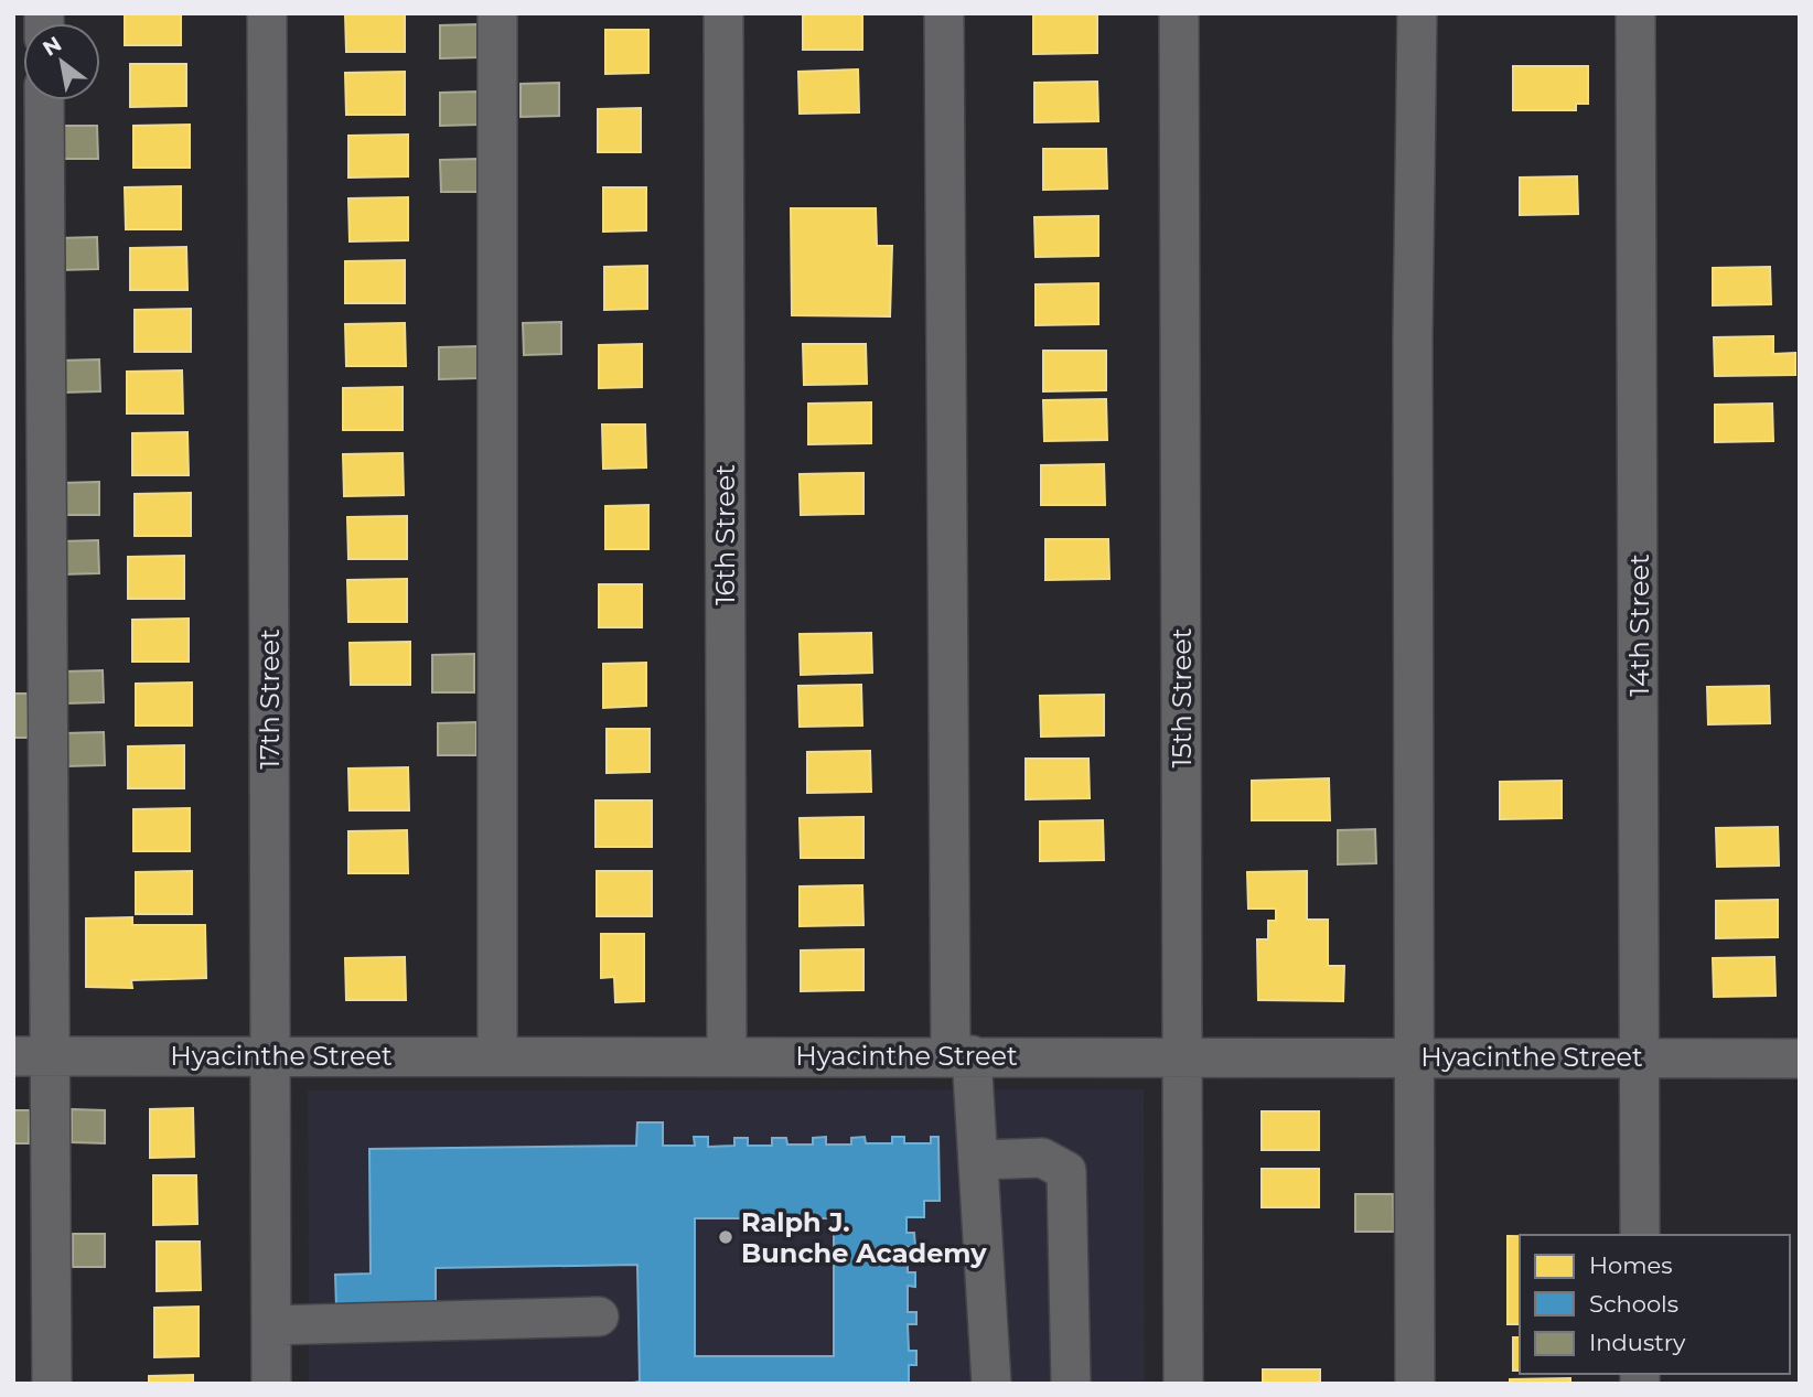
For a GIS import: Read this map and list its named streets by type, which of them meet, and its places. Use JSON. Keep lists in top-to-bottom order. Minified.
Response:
{"streets":{"street":["16th Street","14th Street","15th Street","17th Street","Hyacinthe Street"]},"crossings":[["16th Street","Hyacinthe Street"],["14th Street","Hyacinthe Street"],["15th Street","Hyacinthe Street"],["17th Street","Hyacinthe Street"]],"places":["Ralph J. Bunche Academy"],"legend":["Homes","Schools","Industry"],"north":"top left"}
